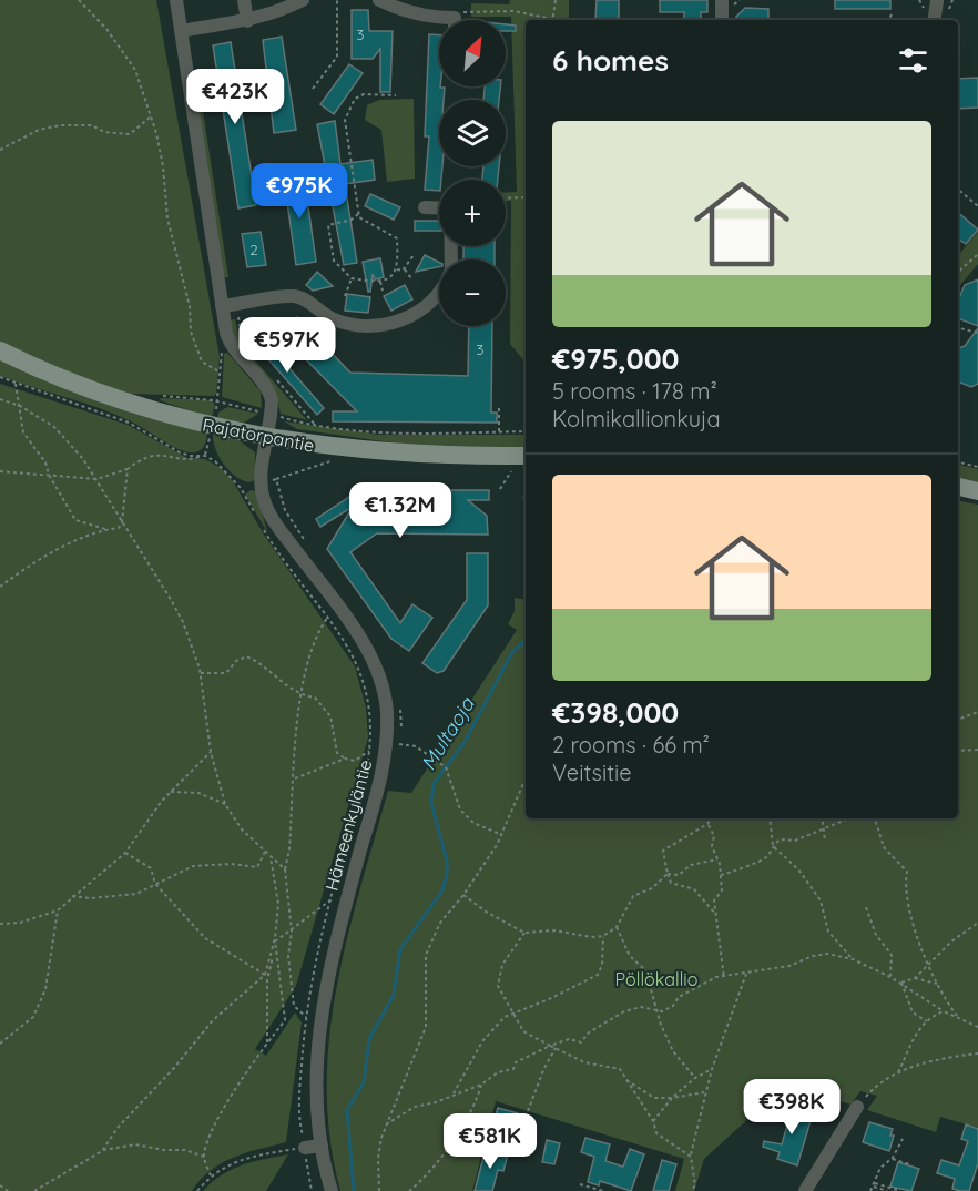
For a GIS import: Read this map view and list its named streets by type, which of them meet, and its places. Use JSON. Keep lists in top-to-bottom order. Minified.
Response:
{"streets":{"main road":["Rajatorpantie"],"street":["Hämeenkyläntie"]},"crossings":[["Rajatorpantie","Hämeenkyläntie"]],"water":["Multaoja"],"parks":["Pöllökallio"],"house_numbers":["3","2","3"],"north":"top right","page":{"map_buttons":["+","−"],"heading":"6 homes","price":["€423K","€975K","€597K","€1.32M","€398K","€581K"],"list":[{"name":"€975,000","note":"5 rooms · 178 m² · Kolmikallionkuja"},{"name":"€398,000","note":"2 rooms · 66 m² · Veitsitie"}]}}
